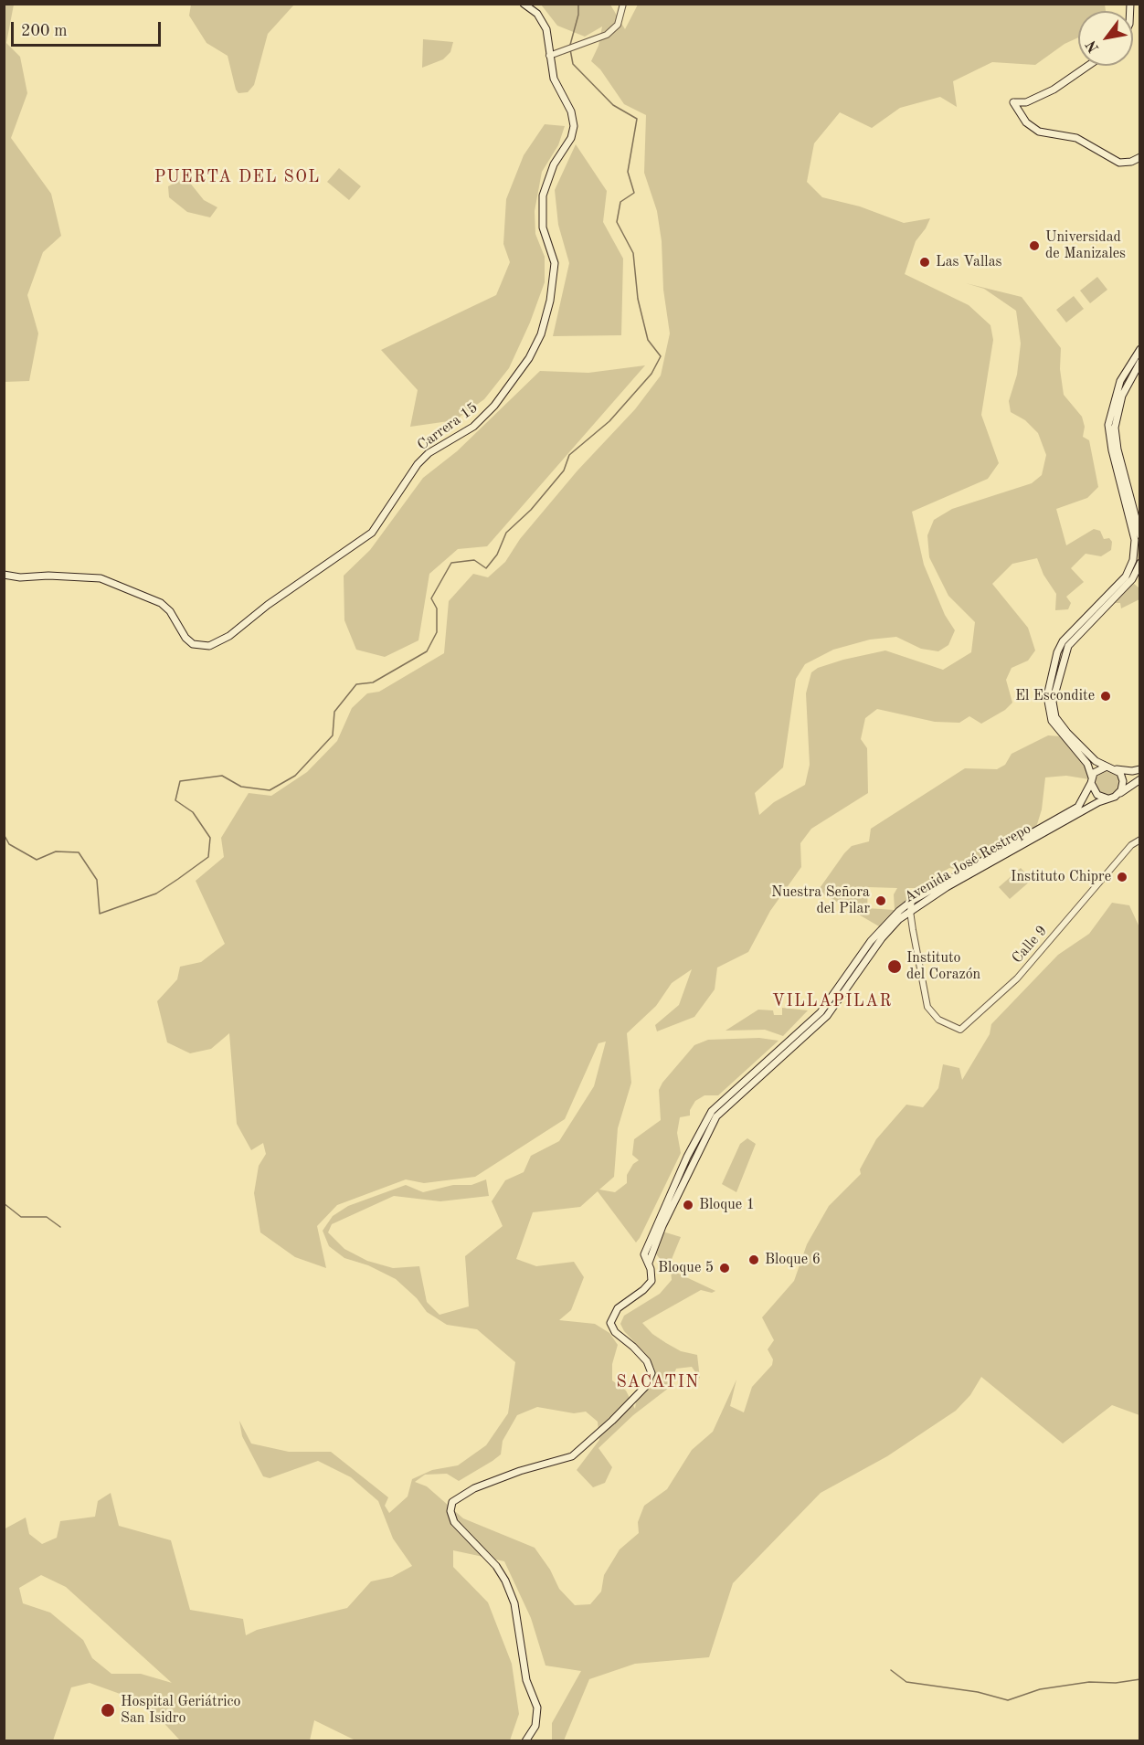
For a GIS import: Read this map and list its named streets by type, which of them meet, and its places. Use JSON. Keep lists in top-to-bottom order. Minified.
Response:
{"streets":{"main road":["Carrera 15","Avenida José Restrepo"],"street":["Calle 9"]},"crossings":[["Avenida José Restrepo","Calle 9"]],"districts":["PUERTA DEL SOL","VILLAPILAR","SACATIN"],"places":["Universidad de Manizales","Las Vallas","El Escondite","Instituto Chipre","Nuestra Señora del Pilar","Instituto del Corazón","Bloque 1","Bloque 6","Bloque 5","Hospital Geriátrico San Isidro"],"scale_bar":"200 m","north":"bottom left"}
